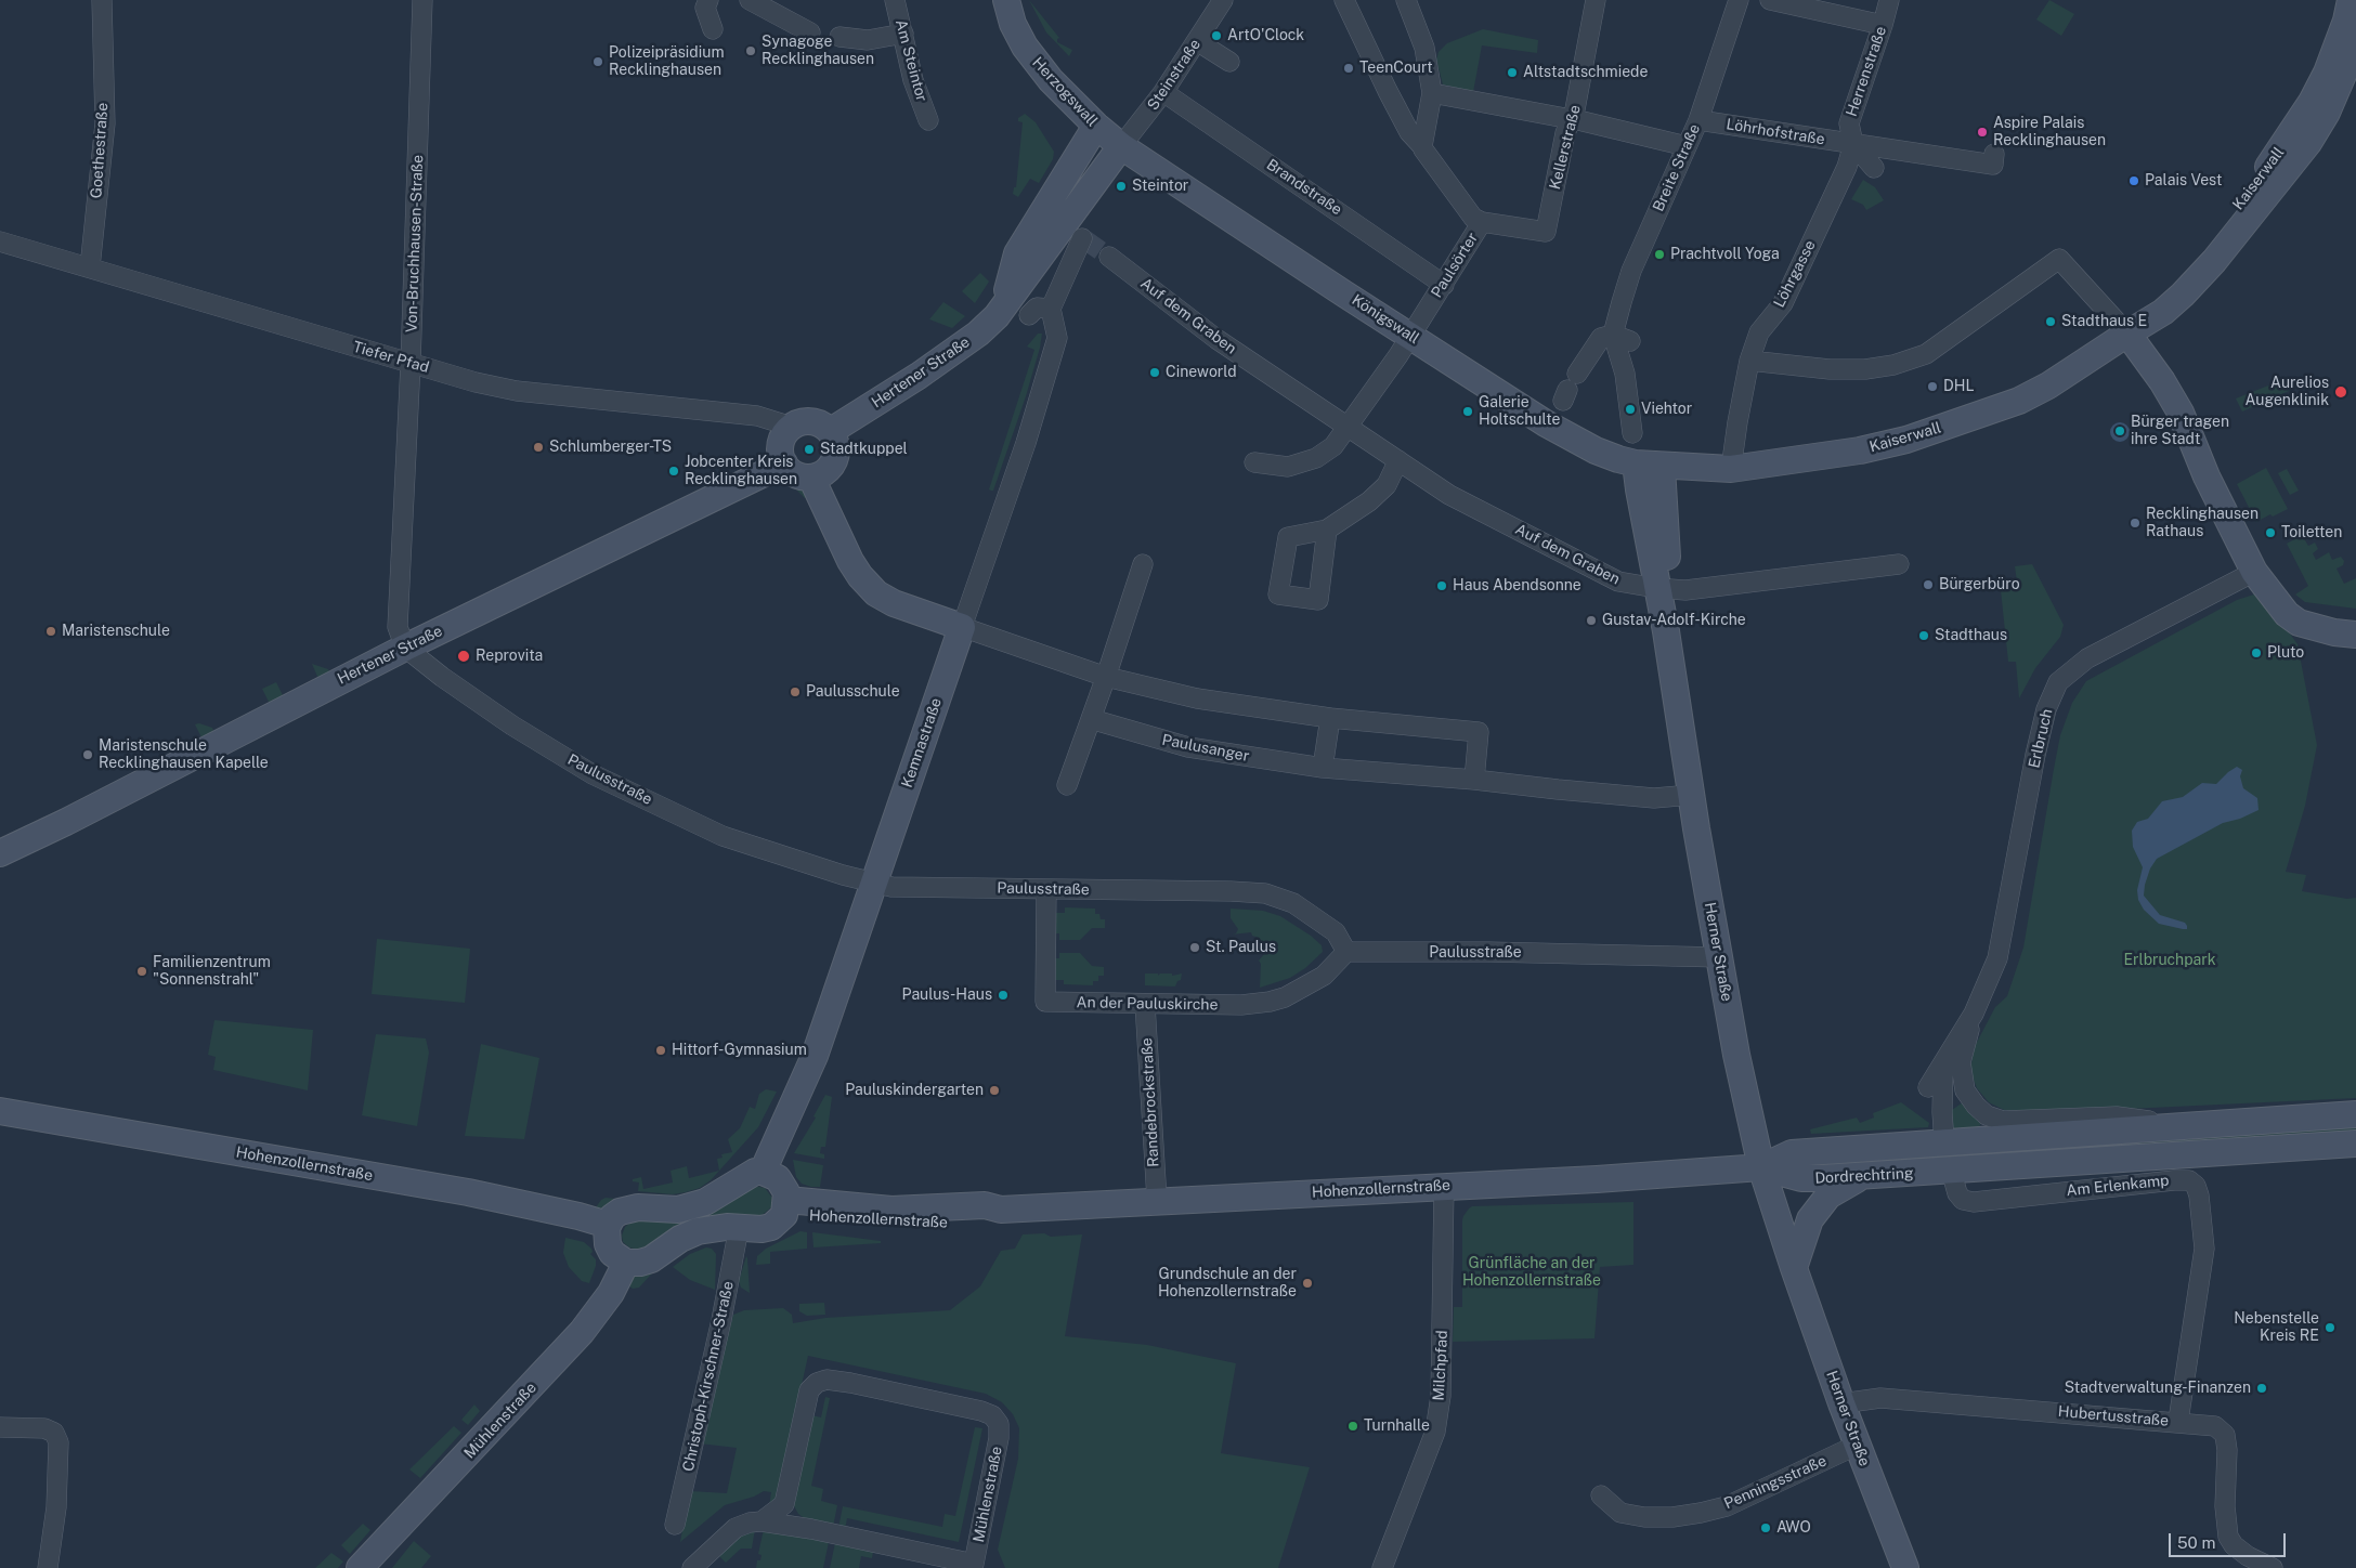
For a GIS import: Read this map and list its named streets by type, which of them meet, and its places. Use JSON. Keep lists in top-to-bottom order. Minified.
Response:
{"streets":{"main road":["Herzogswall","Kaiserwall","Königswall","Hertener Straße","Kemnastraße","Herner Straße","Hohenzollernstraße","Dordrechtring","Mühlenstraße"],"street":["Am Steintor","Herrenstraße","Steinstraße","Löhrhofstraße","Kellerstraße","Goethestraße","Breite Straße","Brandstraße","Von-Bruchhausen-Straße","Paulsörter","Löhrgasse","Auf dem Graben","Tiefer Pfad","Erlbruch","Paulusanger","Paulusstraße","An der Pauluskirche","Randebrockstraße","Am Erlenkamp","Milchpfad","Christoph-Kirschner-Straße","Hubertusstraße","Penningsstraße"]},"crossings":[["Herrenstraße","Löhrhofstraße"],["Herrenstraße","Löhrgasse"],["Steinstraße","Herzogswall"],["Steinstraße","Brandstraße"],["Steinstraße","Königswall"],["Steinstraße","Hertener Straße"],["Herzogswall","Königswall"],["Herzogswall","Hertener Straße"],["Löhrhofstraße","Breite Straße"],["Löhrhofstraße","Löhrgasse"],["Kellerstraße","Paulsörter"],["Goethestraße","Tiefer Pfad"],["Kaiserwall","Löhrgasse"],["Kaiserwall","Königswall"],["Kaiserwall","Herner Straße"],["Brandstraße","Paulsörter"],["Von-Bruchhausen-Straße","Tiefer Pfad"],["Von-Bruchhausen-Straße","Hertener Straße"],["Von-Bruchhausen-Straße","Paulusstraße"],["Paulsörter","Königswall"],["Auf dem Graben","Herner Straße"],["Königswall","Hertener Straße"],["Königswall","Herner Straße"],["Tiefer Pfad","Hertener Straße"],["Hertener Straße","Paulusstraße"],["Erlbruch","Dordrechtring"],["Kemnastraße","Paulusstraße"],["Paulusanger","Herner Straße"],["Paulusstraße","Herner Straße"],["Paulusstraße","An der Pauluskirche"],["Herner Straße","Hohenzollernstraße"],["Herner Straße","Dordrechtring"],["Herner Straße","Hubertusstraße"],["Herner Straße","Penningsstraße"],["An der Pauluskirche","Randebrockstraße"],["Randebrockstraße","Hohenzollernstraße"],["Hohenzollernstraße","Dordrechtring"],["Hohenzollernstraße","Milchpfad"],["Dordrechtring","Am Erlenkamp"],["Am Erlenkamp","Hubertusstraße"]],"parks":["Erlbruchpark","Grünfläche an der Hohenzollernstraße"],"places":["ArtO'Clock","Synagoge Recklinghausen","Polizeipräsidium Recklinghausen","TeenCourt","Altstadtschmiede","Aspire Palais Recklinghausen","Palais Vest","Steintor","Prachtvoll Yoga","Stadthaus E","Cineworld","DHL","Aurelios Augenklinik","Viehtor","Galerie Holtschulte","Bürger tragen ihre Stadt","Schlumberger-TS","Stadtkuppel","Jobcenter Kreis Recklinghausen","Recklinghausen Rathaus","Toiletten","Bürgerbüro","Haus Abendsonne","Gustav-Adolf-Kirche","Maristenschule","Stadthaus","Pluto","Reprovita","Paulusschule","Maristenschule Recklinghausen Kapelle","St. Paulus","Familienzentrum \"Sonnenstrahl\"","Paulus-Haus","Hittorf-Gymnasium","Pauluskindergarten","Grundschule an der Hohenzollernstraße","Nebenstelle Kreis RE","Stadtverwaltung-Finanzen","Turnhalle","AWO"],"scale_bar":"50 m"}
